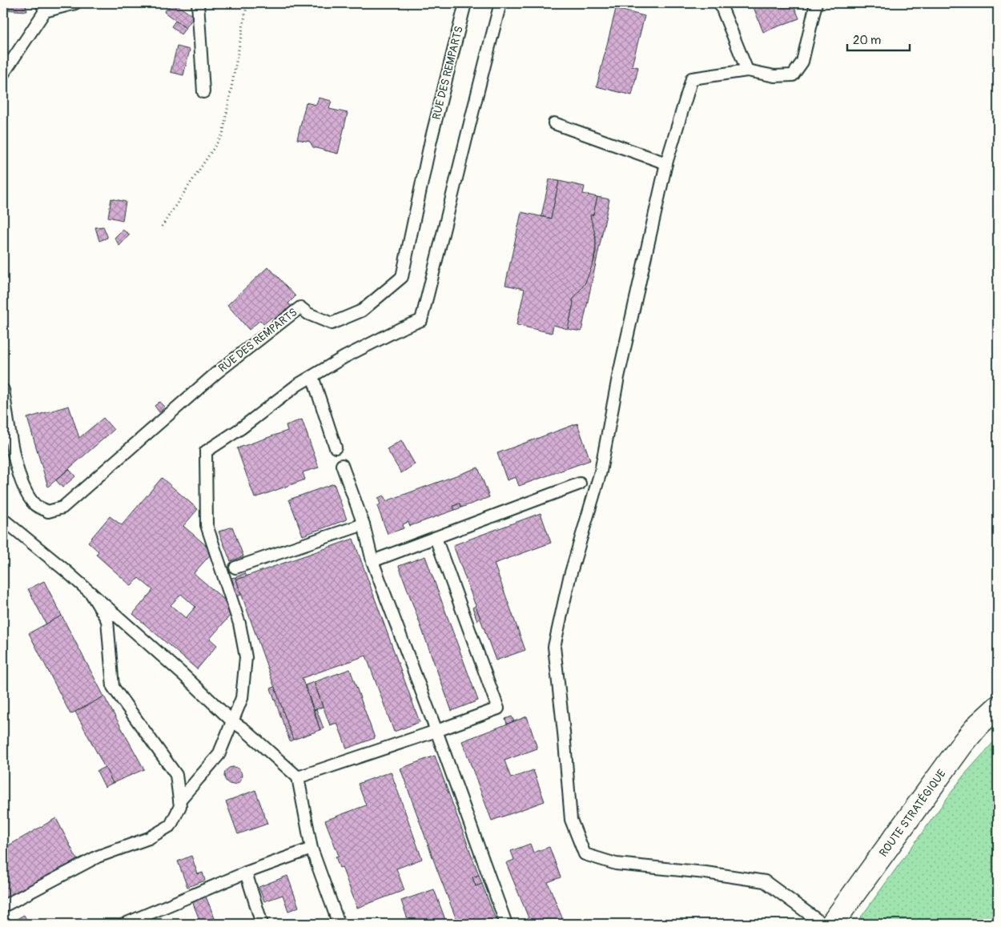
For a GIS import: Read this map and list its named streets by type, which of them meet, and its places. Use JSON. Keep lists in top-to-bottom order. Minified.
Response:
{"streets":{"street":["ROUTE STRATÉGIQUE"],"lane":["RUE DES REMPARTS"]},"scale_bar":"20 m"}
